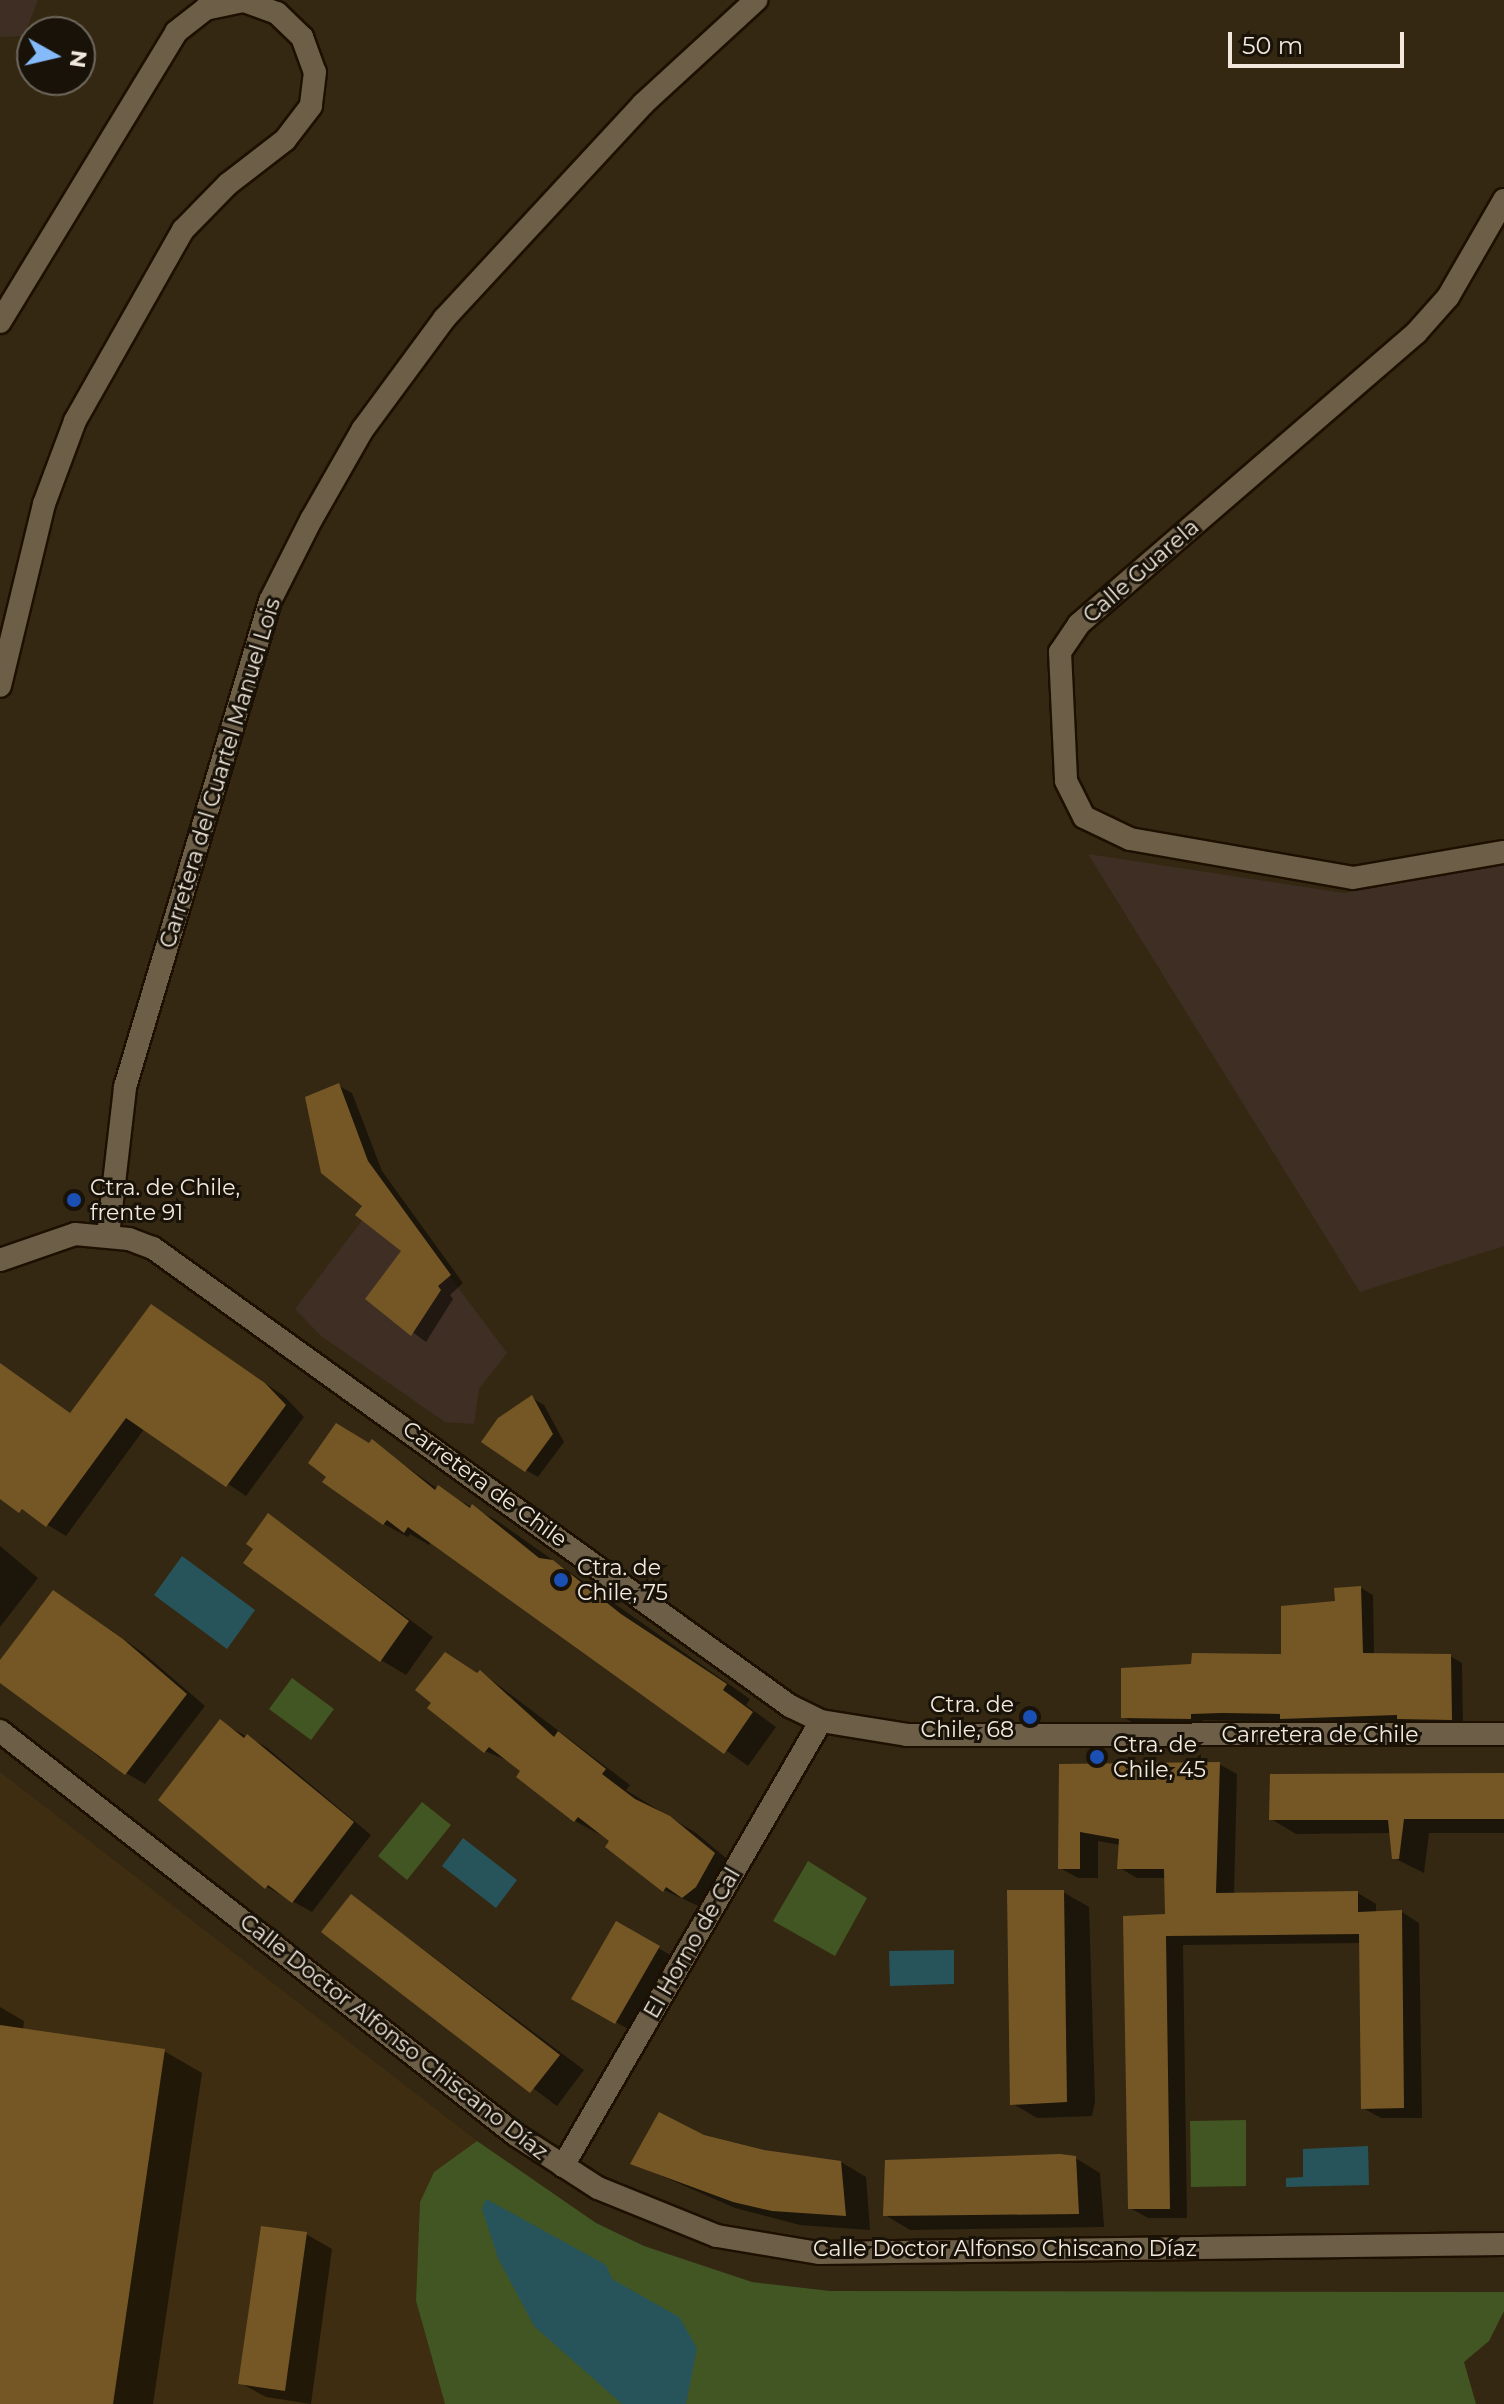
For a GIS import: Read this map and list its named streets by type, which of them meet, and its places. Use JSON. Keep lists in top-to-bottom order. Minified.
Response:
{"streets":{"street":["Calle Guarela","Carretera del Cuartel Manuel Lois","Carretera de Chile","El Horno de Cal","Calle Doctor Alfonso Chiscano Díaz"]},"crossings":[["Carretera del Cuartel Manuel Lois","Carretera de Chile"],["Carretera de Chile","El Horno de Cal"],["El Horno de Cal","Calle Doctor Alfonso Chiscano Díaz"]],"places":["Ctra. de Chile, frente 91","Ctra. de Chile, 75","Ctra. de Chile, 68","Ctra. de Chile, 45"],"scale_bar":"50 m","north":"right"}
